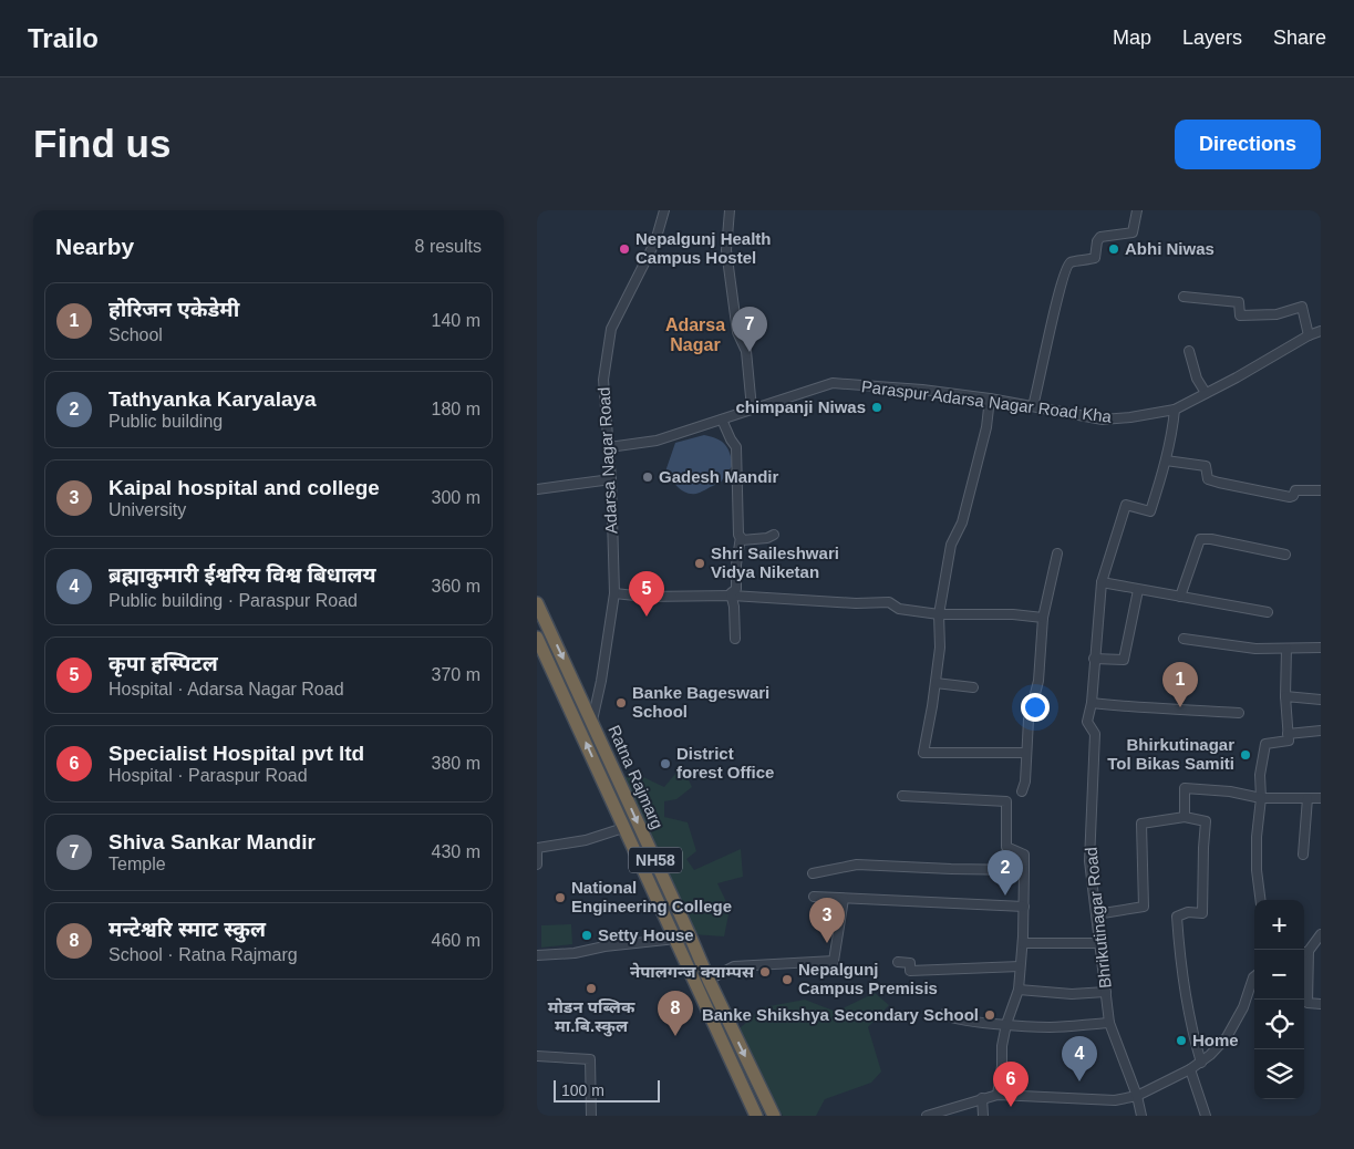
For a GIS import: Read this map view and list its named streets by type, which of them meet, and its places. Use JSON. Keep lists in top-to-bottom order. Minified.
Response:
{"streets":{"highway":["Ratna Rajmarg","NH58"],"street":["Paraspur Adarsa Nagar Road Kha","Adarsa Nagar Road","Bhrikutinagar Road"]},"crossings":[["Paraspur Adarsa Nagar Road Kha","Adarsa Nagar Road"],["Paraspur Adarsa Nagar Road Kha","Bhrikutinagar Road"],["Adarsa Nagar Road","Ratna Rajmarg"]],"districts":["Adarsa Nagar"],"places":["Nepalgunj Health Campus Hostel","Abhi Niwas","chimpanji Niwas","Gadesh Mandir","Shri Saileshwari Vidya Niketan","Banke Bageswari School","Bhirkutinagar Tol Bikas Samiti","District forest Office","National Engineering College","Setty House","नेपालगन्ज क्याम्पस","Nepalgunj Campus Premisis","माेडन पब्लिक मा.बि.स्कुल","Banke Shikshya Secondary School","Home"],"scale_bar":"100 m","page":{"header":"Trailo","nav":["Map","Layers","Share"],"buttons":"Directions","title":"Find us","heading":["Nearby","8 results"],"list":[{"mark":"1","name":"होरिजन एकेडेमी","note":"School","value":"140 m"},{"mark":"2","name":"Tathyanka Karyalaya","note":"Public building","value":"180 m"},{"mark":"3","name":"Kaipal hospital and college","note":"University","value":"300 m"},{"mark":"4","name":"ब्रह्माकुमारी ईश्वरिय विश्व बिधालय","note":"Public building · Paraspur Road","value":"360 m"},{"mark":"5","name":"कृपा हस्पिटल","note":"Hospital · Adarsa Nagar Road","value":"370 m"},{"mark":"6","name":"Specialist Hospital pvt ltd","note":"Hospital · Paraspur Road","value":"380 m"},{"mark":"7","name":"Shiva Sankar Mandir","note":"Temple","value":"430 m"},{"mark":"8","name":"मन्टेश्वरि स्माट स्कुल","note":"School · Ratna Rajmarg","value":"460 m"}],"pins":["7","5","1","2","3","8","4","6"],"map_buttons":["+","−"],"scale":"100 m"}}
